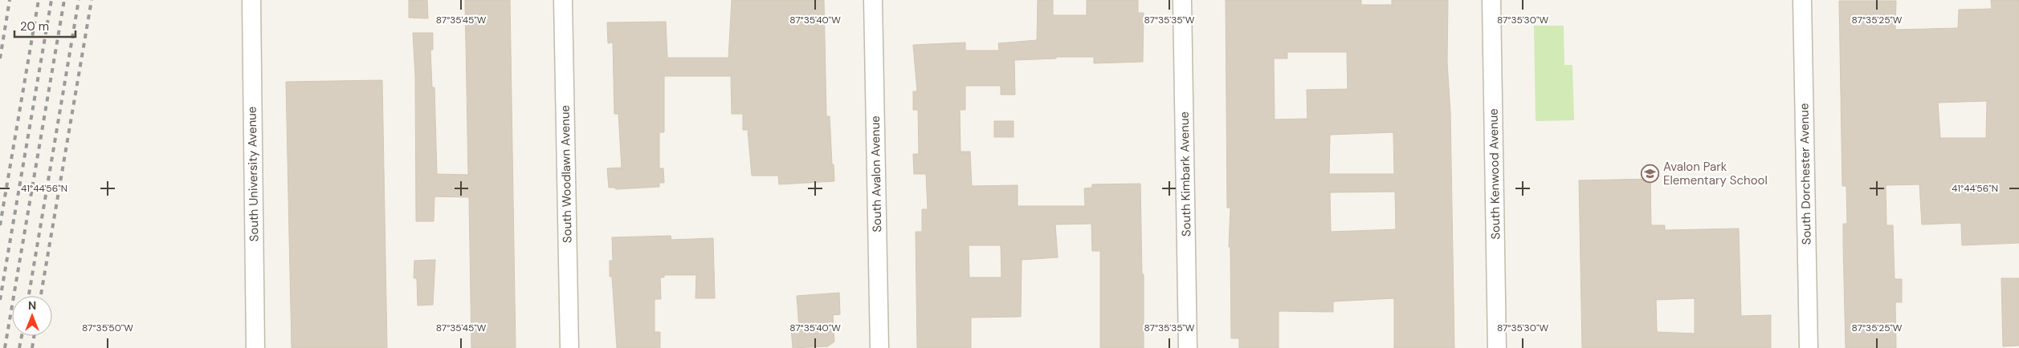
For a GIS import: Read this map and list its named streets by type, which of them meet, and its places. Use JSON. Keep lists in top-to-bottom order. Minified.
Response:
{"streets":{"street":["South University Avenue","South Woodlawn Avenue","South Avalon Avenue","South Kimbark Avenue","South Kenwood Avenue","South Dorchester Avenue"]},"places":{"school or university":["Avalon Park Elementary School"]},"scale_bar":"20 m","north":"top","coordinates":["87°35'45\"W","87°35'40\"W","87°35'35\"W","87°35'30\"W","87°35'25\"W","41°44'56\"N","87°35'50\"W"]}
